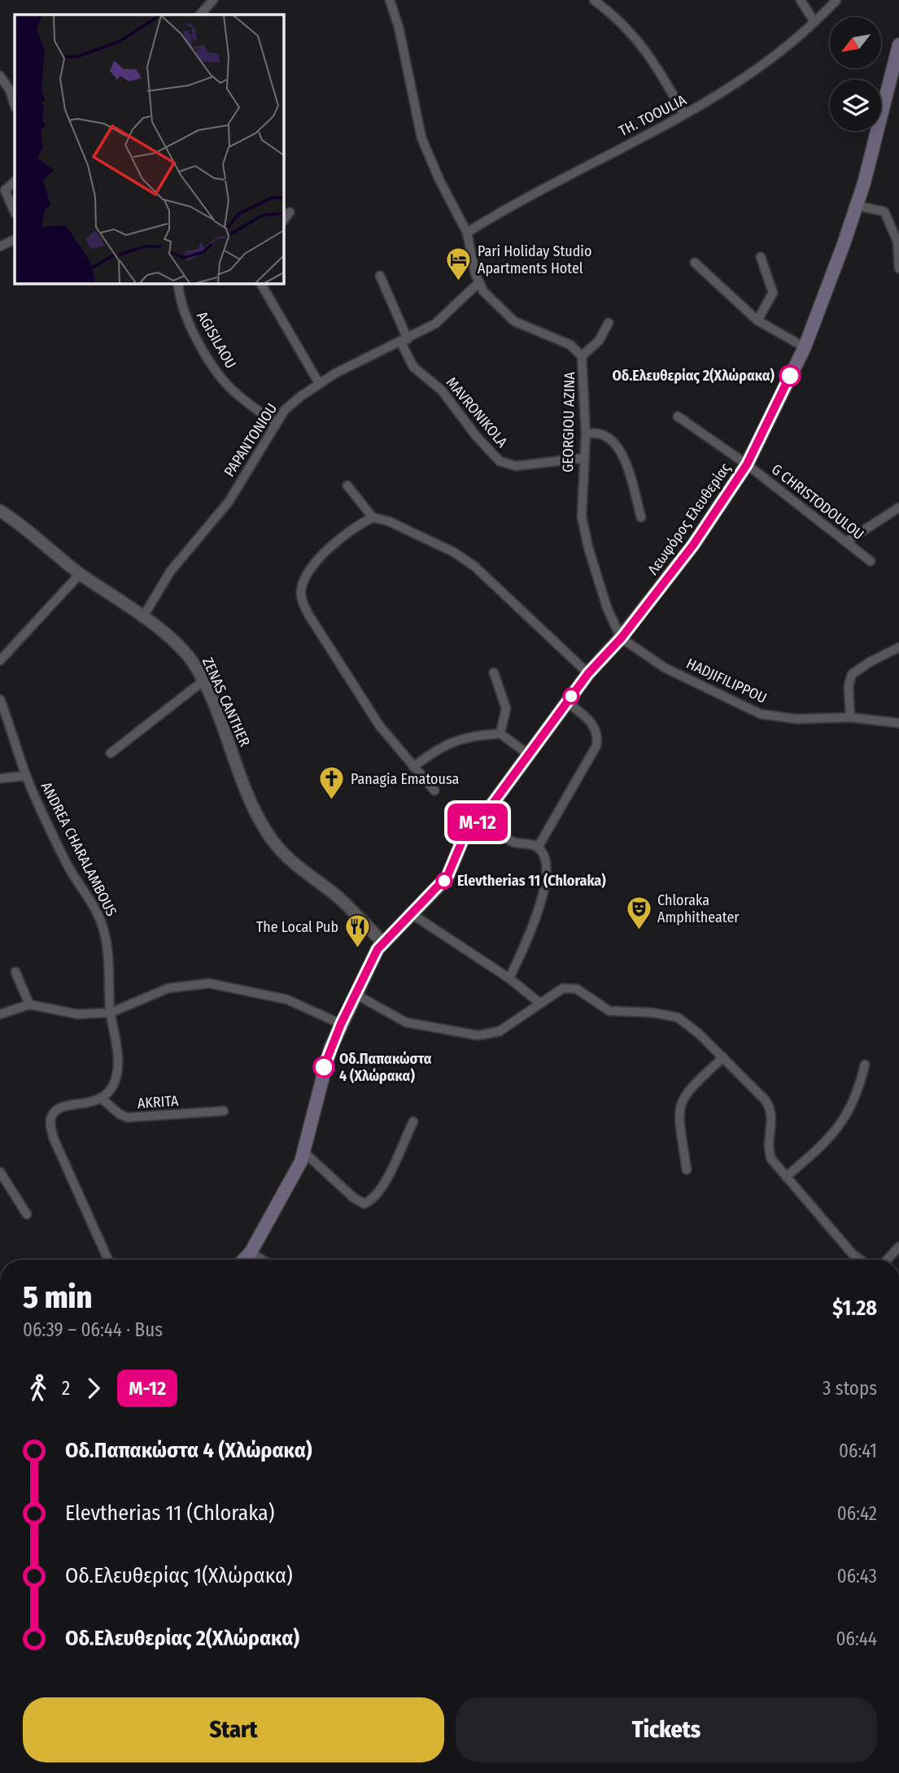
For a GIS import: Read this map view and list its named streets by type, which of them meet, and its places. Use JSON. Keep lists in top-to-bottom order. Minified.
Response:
{"streets":{"main road":["Λεωφόρος Ελευθερίας"],"street":["TH. TOOULIA","AGISILAOU","MAVRONIKOLA","GEORGIOU AZINA","PAPANTONIOU","G CHRISTODOULOU","HADJIFILIPPOU","ZENAS CANTHER","ANDREA CHARALAMBOUS","AKRITA"]},"crossings":[["TH. TOOULIA","GEORGIOU AZINA"],["AGISILAOU","PAPANTONIOU"],["MAVRONIKOLA","GEORGIOU AZINA"],["MAVRONIKOLA","PAPANTONIOU"],["GEORGIOU AZINA","PAPANTONIOU"],["GEORGIOU AZINA","Λεωφόρος Ελευθερίας"],["GEORGIOU AZINA","HADJIFILIPPOU"],["PAPANTONIOU","ZENAS CANTHER"],["G CHRISTODOULOU","Λεωφόρος Ελευθερίας"],["Λεωφόρος Ελευθερίας","HADJIFILIPPOU"],["Λεωφόρος Ελευθερίας","ZENAS CANTHER"],["ANDREA CHARALAMBOUS","AKRITA"]],"places":{"hotel":["Pari Holiday Studio Apartments Hotel"],"other":["Οδ.Ελευθερίας 2(Χλώρακα)","Elevtherias 11 (Chloraka)","Οδ.Παπακώστα 4 (Χλώρακα)"],"church":["Panagia Ematousa"],"theatre":["Chloraka Amphitheater"],"restaurant":["The Local Pub"]},"lines":["bus line M-12"],"north":"bottom left","page":{"on_map":"M-12","heading":["5 min","06:39 – 06:44 · Bus","$1.28"],"legs":["2","M-12","3 stops"],"list":[{"name":"Οδ.Παπακώστα 4 (Χλώρακα)","value":"06:41"},{"name":"Elevtherias 11 (Chloraka)","value":"06:42"},{"name":"Οδ.Ελευθερίας 1(Χλώρακα)","value":"06:43"},{"name":"Οδ.Ελευθερίας 2(Χλώρακα)","value":"06:44"}],"buttons":["Start","Tickets"]}}
